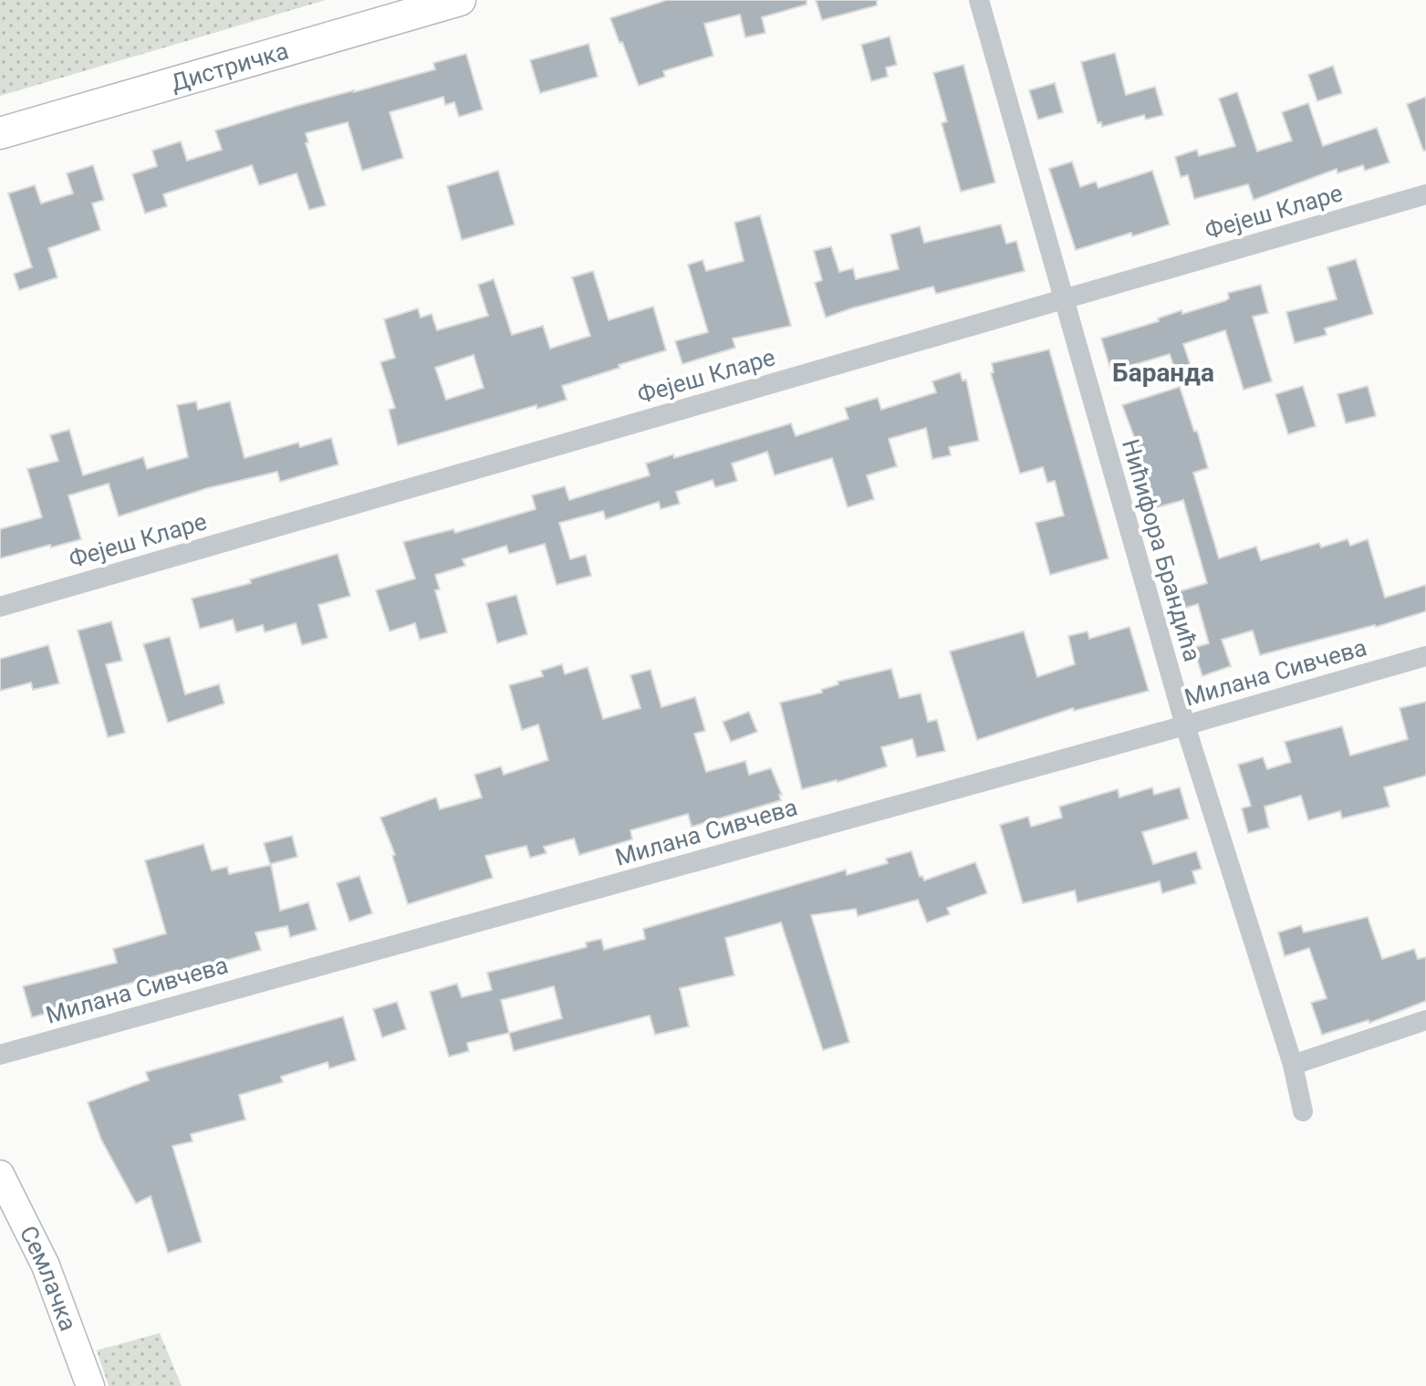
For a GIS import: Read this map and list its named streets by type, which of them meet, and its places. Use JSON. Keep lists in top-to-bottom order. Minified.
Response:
{"streets":{"main road":["Дистричка","Семлачка"],"street":["Фејеш Кларе","Нићифора Брандића","Милана Сивчева"]},"crossings":[["Фејеш Кларе","Нићифора Брандића"],["Нићифора Брандића","Милана Сивчева"]],"districts":["Баранда"]}
